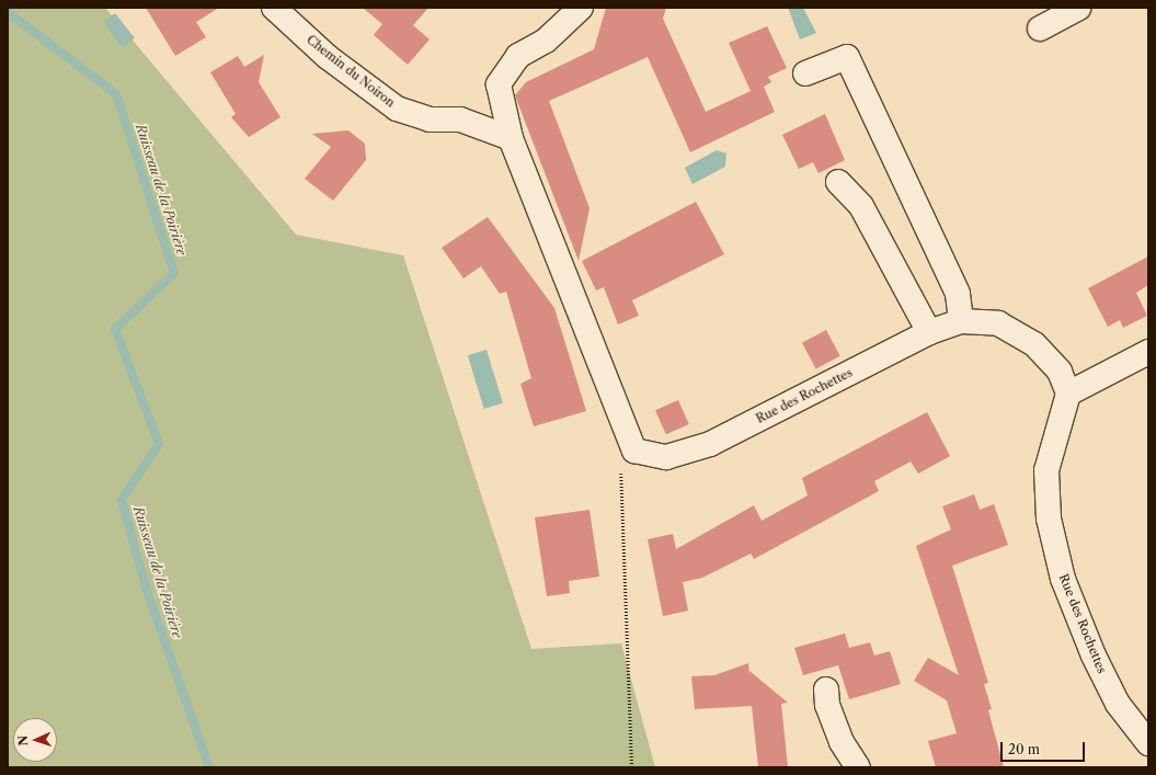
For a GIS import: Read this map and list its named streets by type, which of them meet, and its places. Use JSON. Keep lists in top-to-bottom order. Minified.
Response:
{"streets":{"street":["Chemin du Noiron","Rue des Rochettes"]},"crossings":[["Chemin du Noiron","Rue des Rochettes"]],"water":["Ruisseau de la Poirière"],"scale_bar":"20 m","north":"left"}
